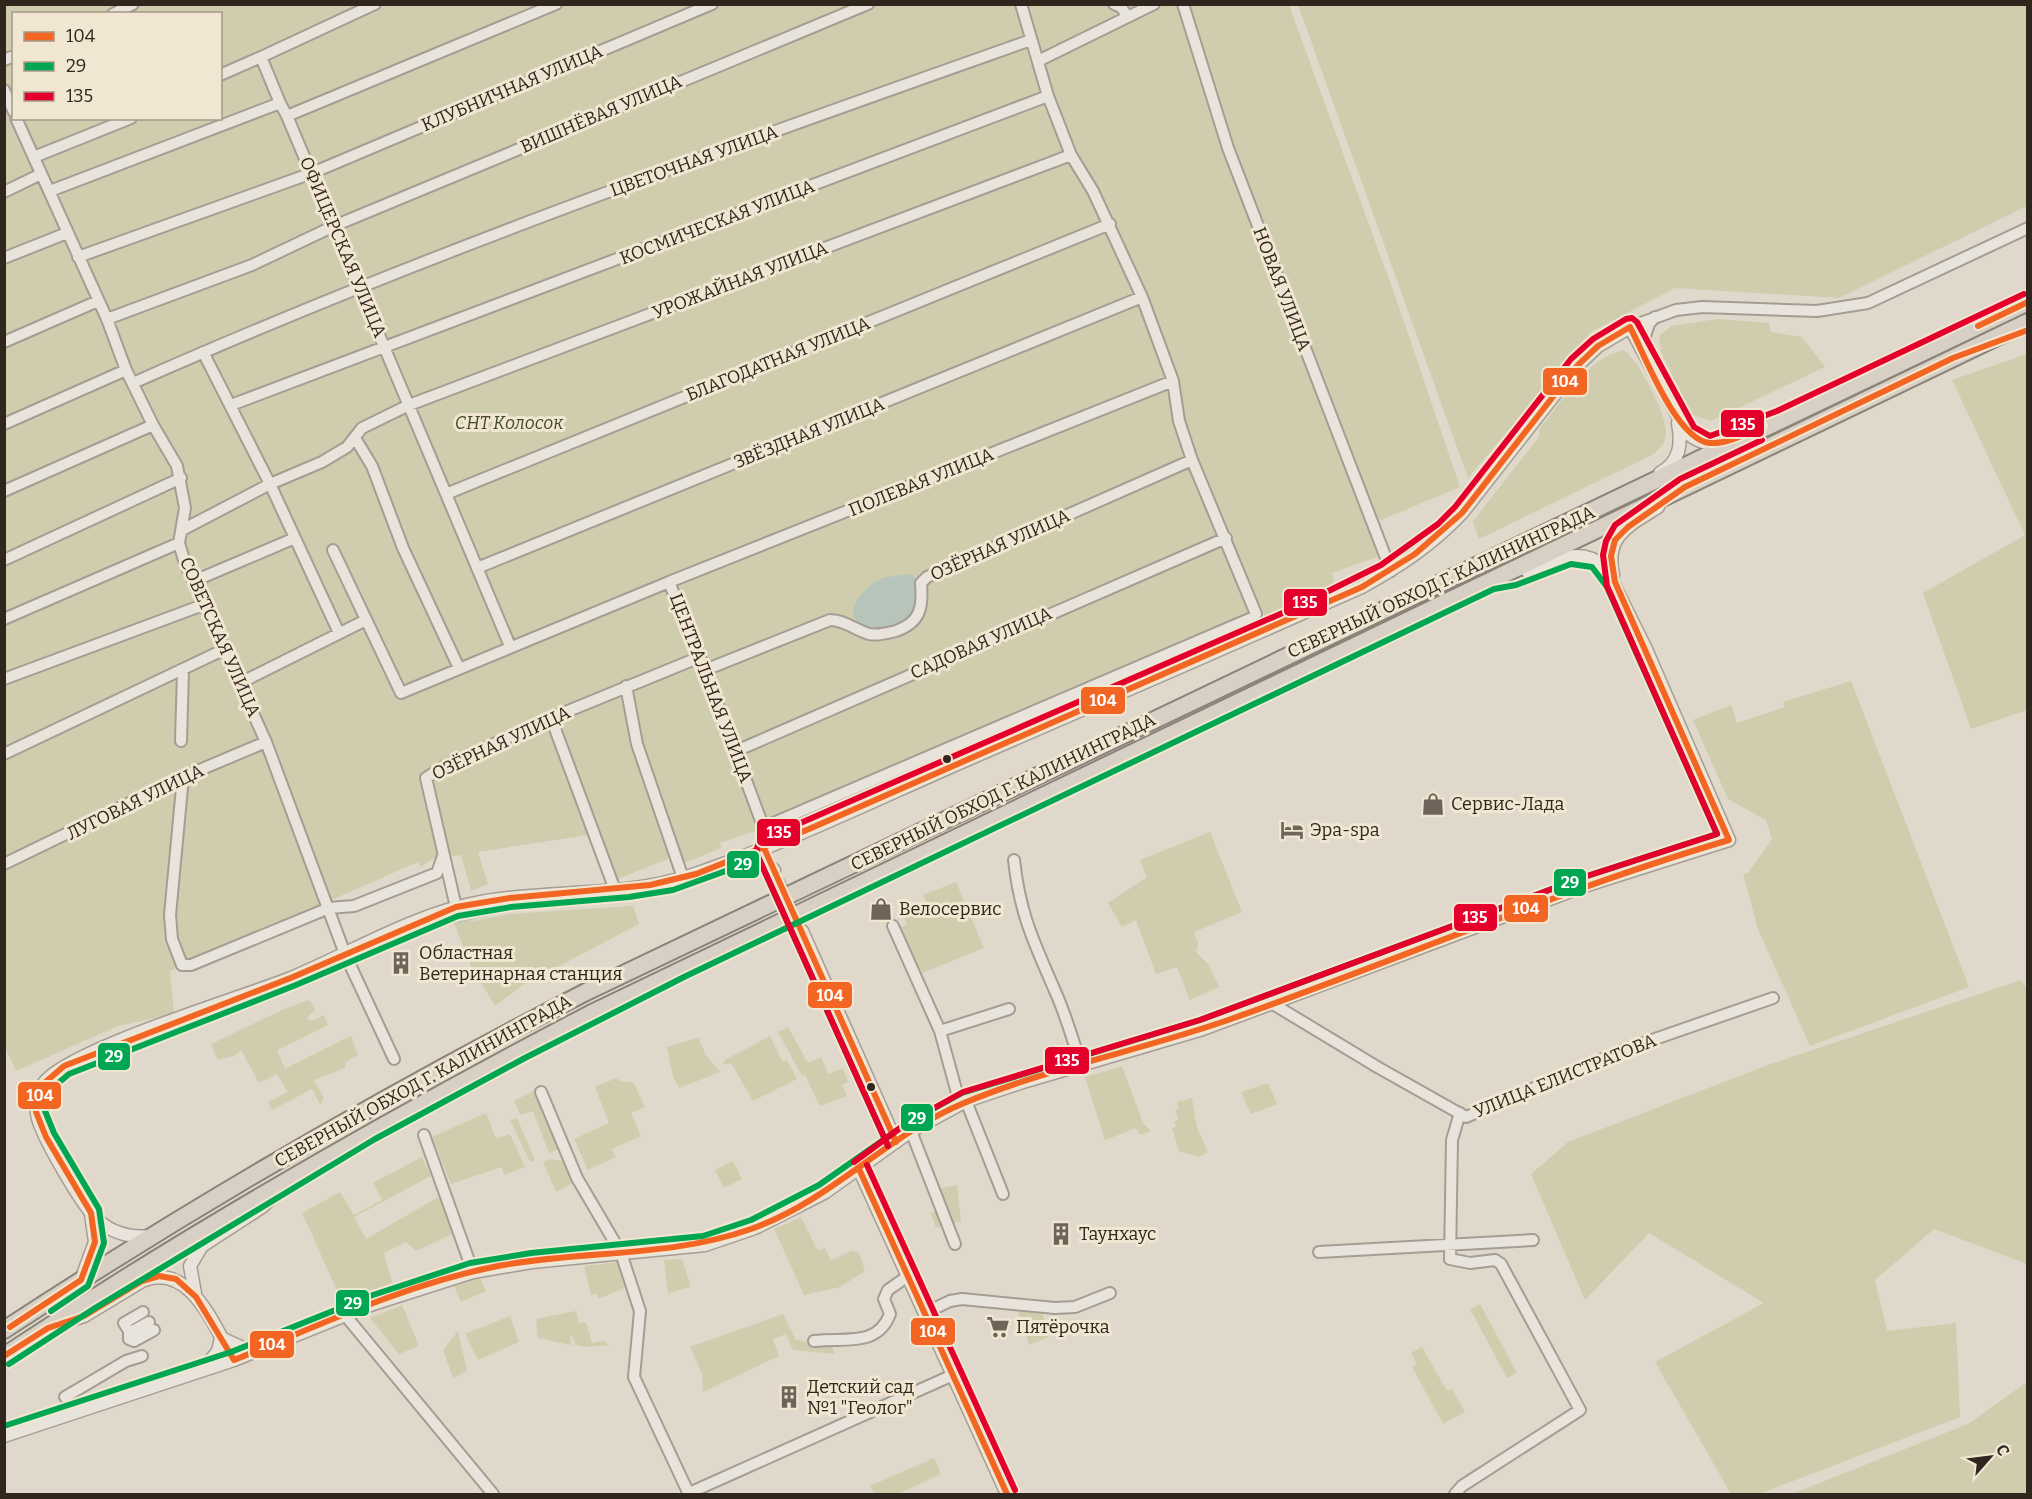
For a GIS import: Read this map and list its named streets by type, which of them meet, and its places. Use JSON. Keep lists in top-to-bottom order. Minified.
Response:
{"streets":{"highway":["СЕВЕРНЫЙ ОБХОД Г. КАЛИНИНГРАДА"],"street":["КЛУБНИЧНАЯ УЛИЦА","ВИШНЁВАЯ УЛИЦА","ЦВЕТОЧНАЯ УЛИЦА","КОСМИЧЕСКАЯ УЛИЦА","ОФИЦЕРСКАЯ УЛИЦА","УРОЖАЙНАЯ УЛИЦА","НОВАЯ УЛИЦА","БЛАГОДАТНАЯ УЛИЦА","ЗВЁЗДНАЯ УЛИЦА","ПОЛЕВАЯ УЛИЦА","ОЗЁРНАЯ УЛИЦА","СОВЕТСКАЯ УЛИЦА","САДОВАЯ УЛИЦА","ЦЕНТРАЛЬНАЯ УЛИЦА","ЛУГОВАЯ УЛИЦА","УЛИЦА ЕЛИСТРАТОВА"]},"crossings":[["КЛУБНИЧНАЯ УЛИЦА","ОФИЦЕРСКАЯ УЛИЦА"],["КЛУБНИЧНАЯ УЛИЦА","СОВЕТСКАЯ УЛИЦА"],["ВИШНЁВАЯ УЛИЦА","ОФИЦЕРСКАЯ УЛИЦА"],["ВИШНЁВАЯ УЛИЦА","СОВЕТСКАЯ УЛИЦА"],["ЦВЕТОЧНАЯ УЛИЦА","ОФИЦЕРСКАЯ УЛИЦА"],["ЦВЕТОЧНАЯ УЛИЦА","СОВЕТСКАЯ УЛИЦА"],["КОСМИЧЕСКАЯ УЛИЦА","ОФИЦЕРСКАЯ УЛИЦА"],["ОФИЦЕРСКАЯ УЛИЦА","УРОЖАЙНАЯ УЛИЦА"],["ОФИЦЕРСКАЯ УЛИЦА","БЛАГОДАТНАЯ УЛИЦА"],["ОФИЦЕРСКАЯ УЛИЦА","ЗВЁЗДНАЯ УЛИЦА"],["ОФИЦЕРСКАЯ УЛИЦА","ЦЕНТРАЛЬНАЯ УЛИЦА"],["УРОЖАЙНАЯ УЛИЦА","СОВЕТСКАЯ УЛИЦА"],["ПОЛЕВАЯ УЛИЦА","ЦЕНТРАЛЬНАЯ УЛИЦА"],["ОЗЁРНАЯ УЛИЦА","ЦЕНТРАЛЬНАЯ УЛИЦА"],["СОВЕТСКАЯ УЛИЦА","ЛУГОВАЯ УЛИЦА"],["САДОВАЯ УЛИЦА","ЦЕНТРАЛЬНАЯ УЛИЦА"]],"parks":["СНТ Колосок"],"places":{"shop":["Сервис-Лада","Велосервис"],"hotel":["Эра-spa"],"building":["Областная Ветеринарная станция","Таунхаус","Детский сад №1 \"Геолог\""],"supermarket":["Пятёрочка"]},"lines":["transit line 135","transit line 104","transit line 29"],"legend":["104","29","135"],"north":"top right"}
